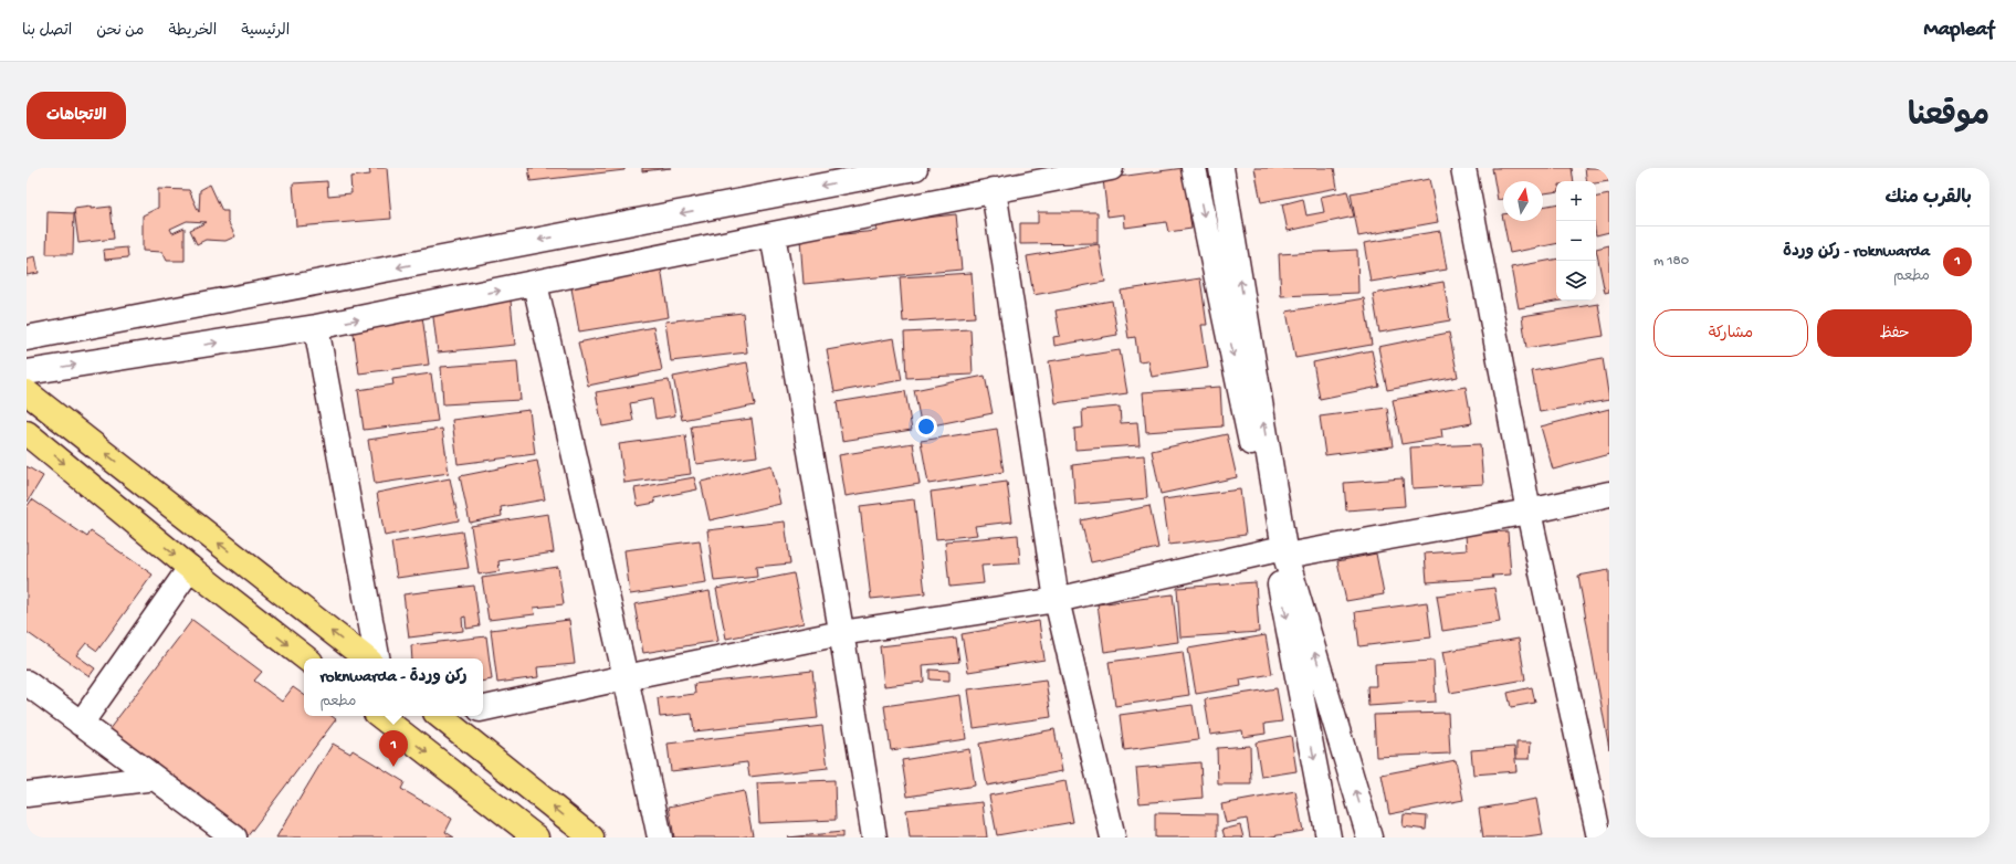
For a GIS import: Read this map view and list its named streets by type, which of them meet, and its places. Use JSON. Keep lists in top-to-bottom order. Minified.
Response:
{"north":"top","page":{"header":"Mapleaf","nav":["الرئيسية","الخريطة","من نحن","اتصل بنا"],"title":"موقعنا","buttons":["الاتجاهات",["حفظ","مشاركة"]],"heading":"بالقرب منك","map_buttons":["+","−"],"list":[{"mark":"1","name":"roknwarda - ركن وردة","note":"مطعم","value":"180 m"}],"popup":["roknwarda - ركن وردة","مطعم"],"pins":"1"}}
